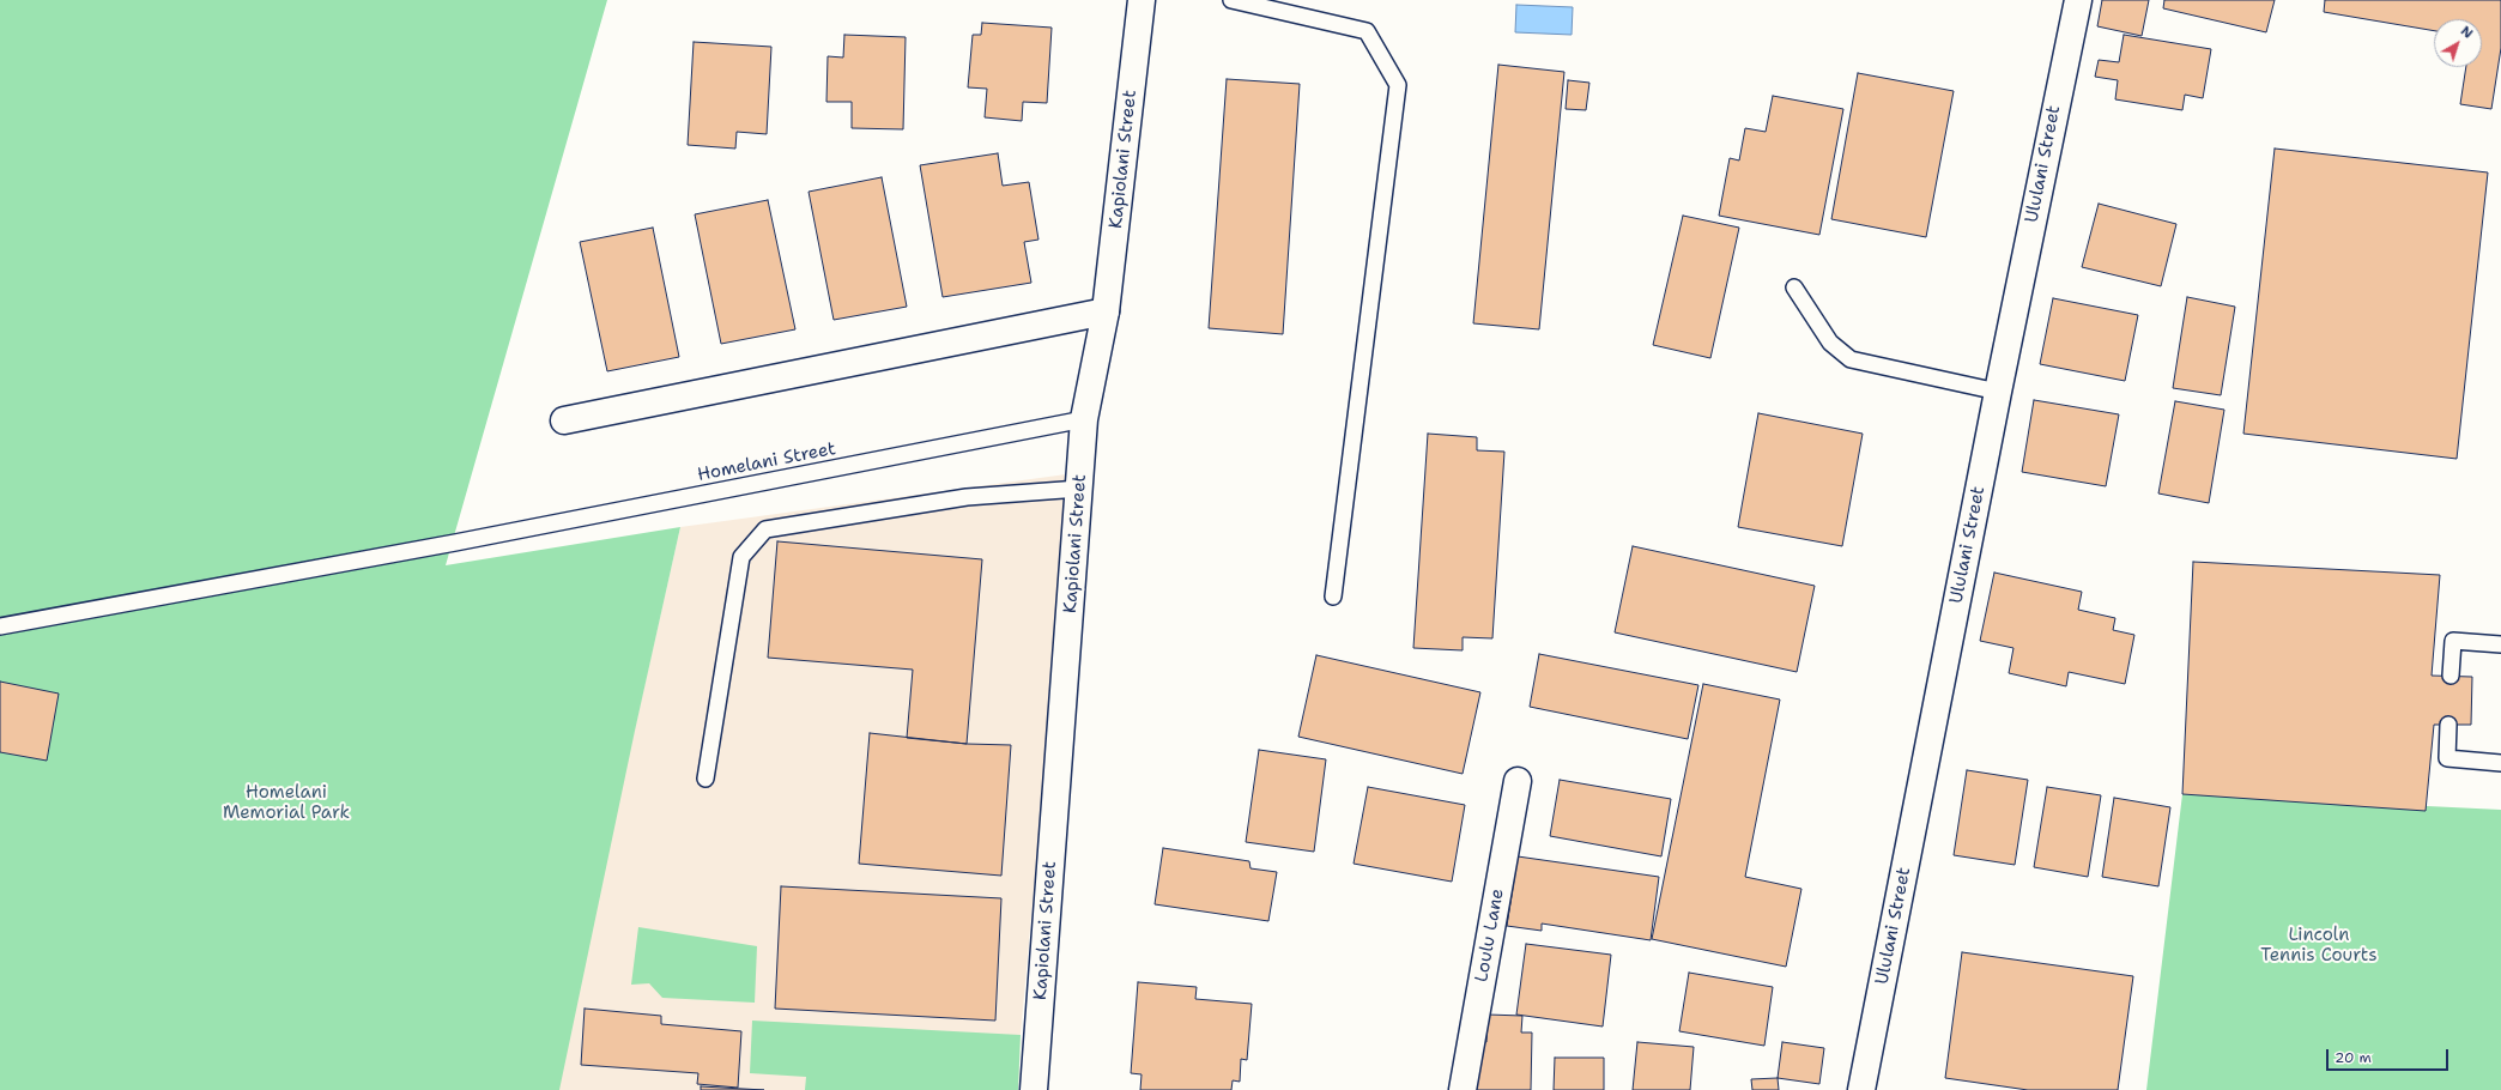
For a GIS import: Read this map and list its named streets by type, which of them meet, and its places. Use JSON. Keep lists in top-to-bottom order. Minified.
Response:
{"streets":{"street":["Kapiolani Street","Ululani Street","Loulu Lane"],"lane":["Homelani Street"]},"crossings":[["Kapiolani Street","Homelani Street"]],"parks":["Homelani Memorial Park","Lincoln Tennis Courts"],"scale_bar":"20 m","north":"top right"}
